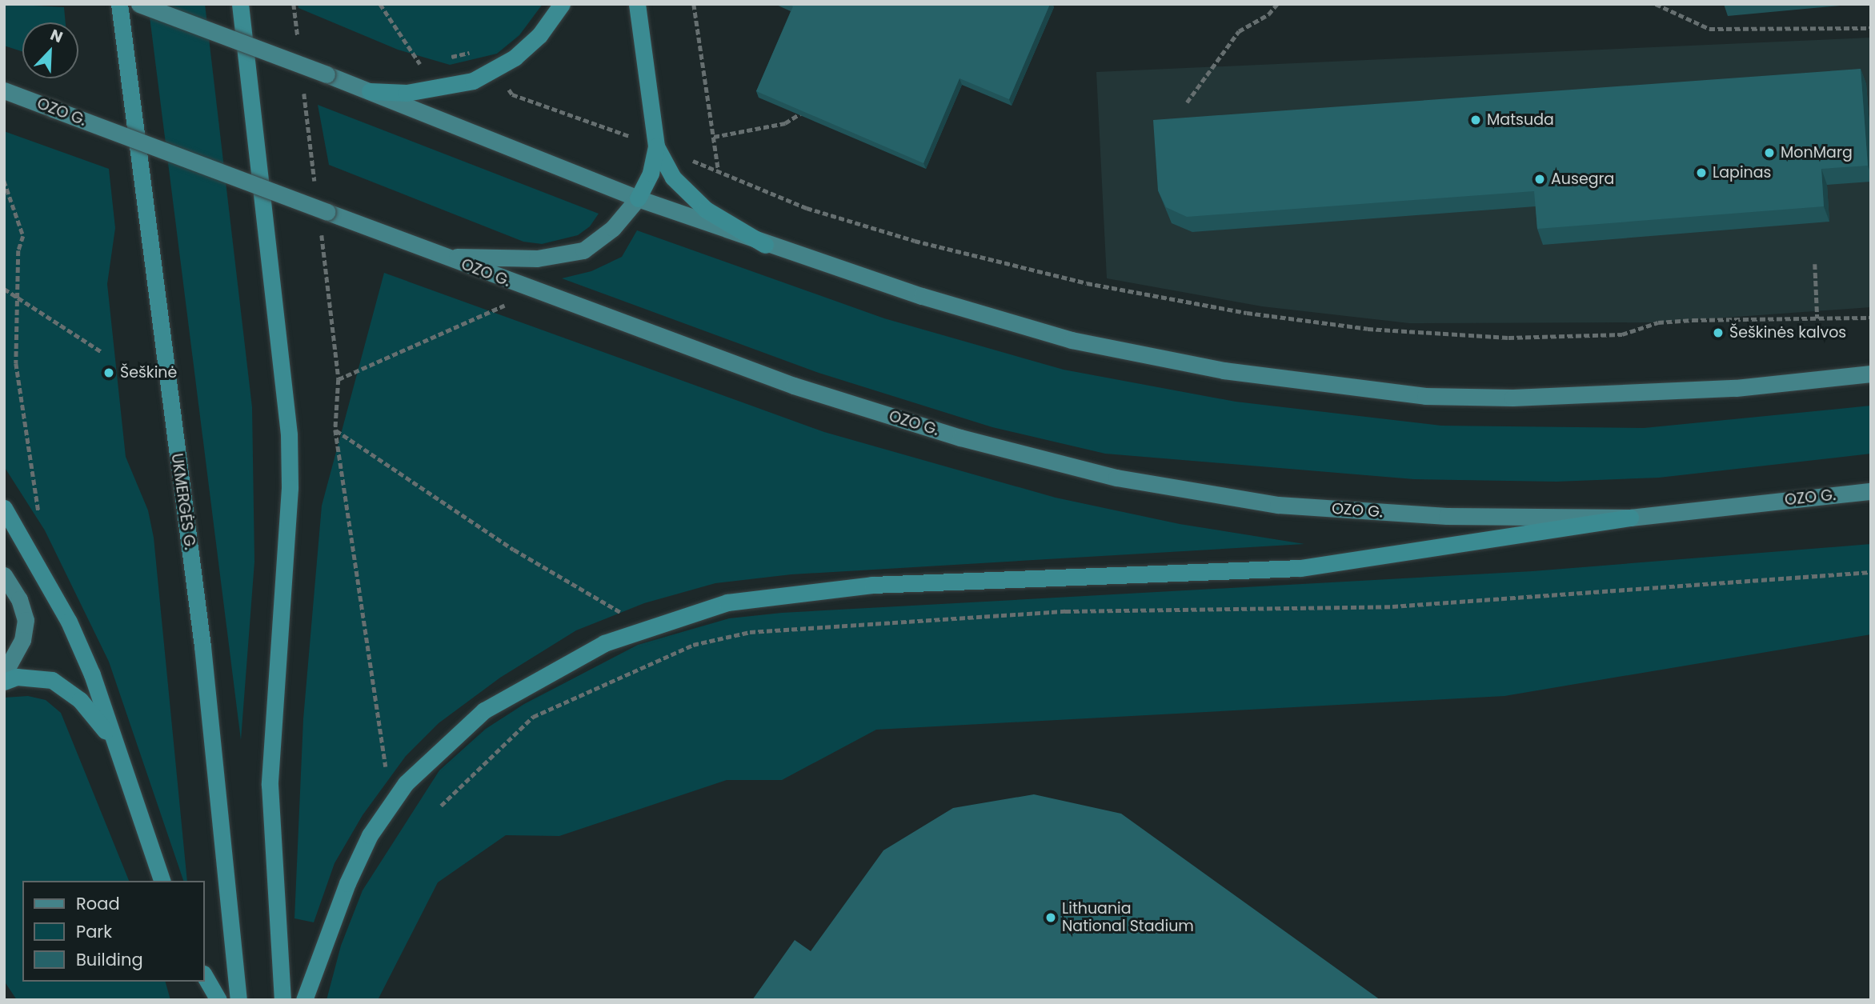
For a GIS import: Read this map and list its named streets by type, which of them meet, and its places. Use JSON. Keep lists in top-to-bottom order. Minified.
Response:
{"streets":{"highway":["UKMERGĖS G."],"main road":["OZO G."]},"places":["Matsuda","MonMarg","Lapinas","Ausegra","Šeškinės kalvos","Šeškinė","Lithuania National Stadium"],"legend":["Road","Park","Building"],"north":"top right"}
